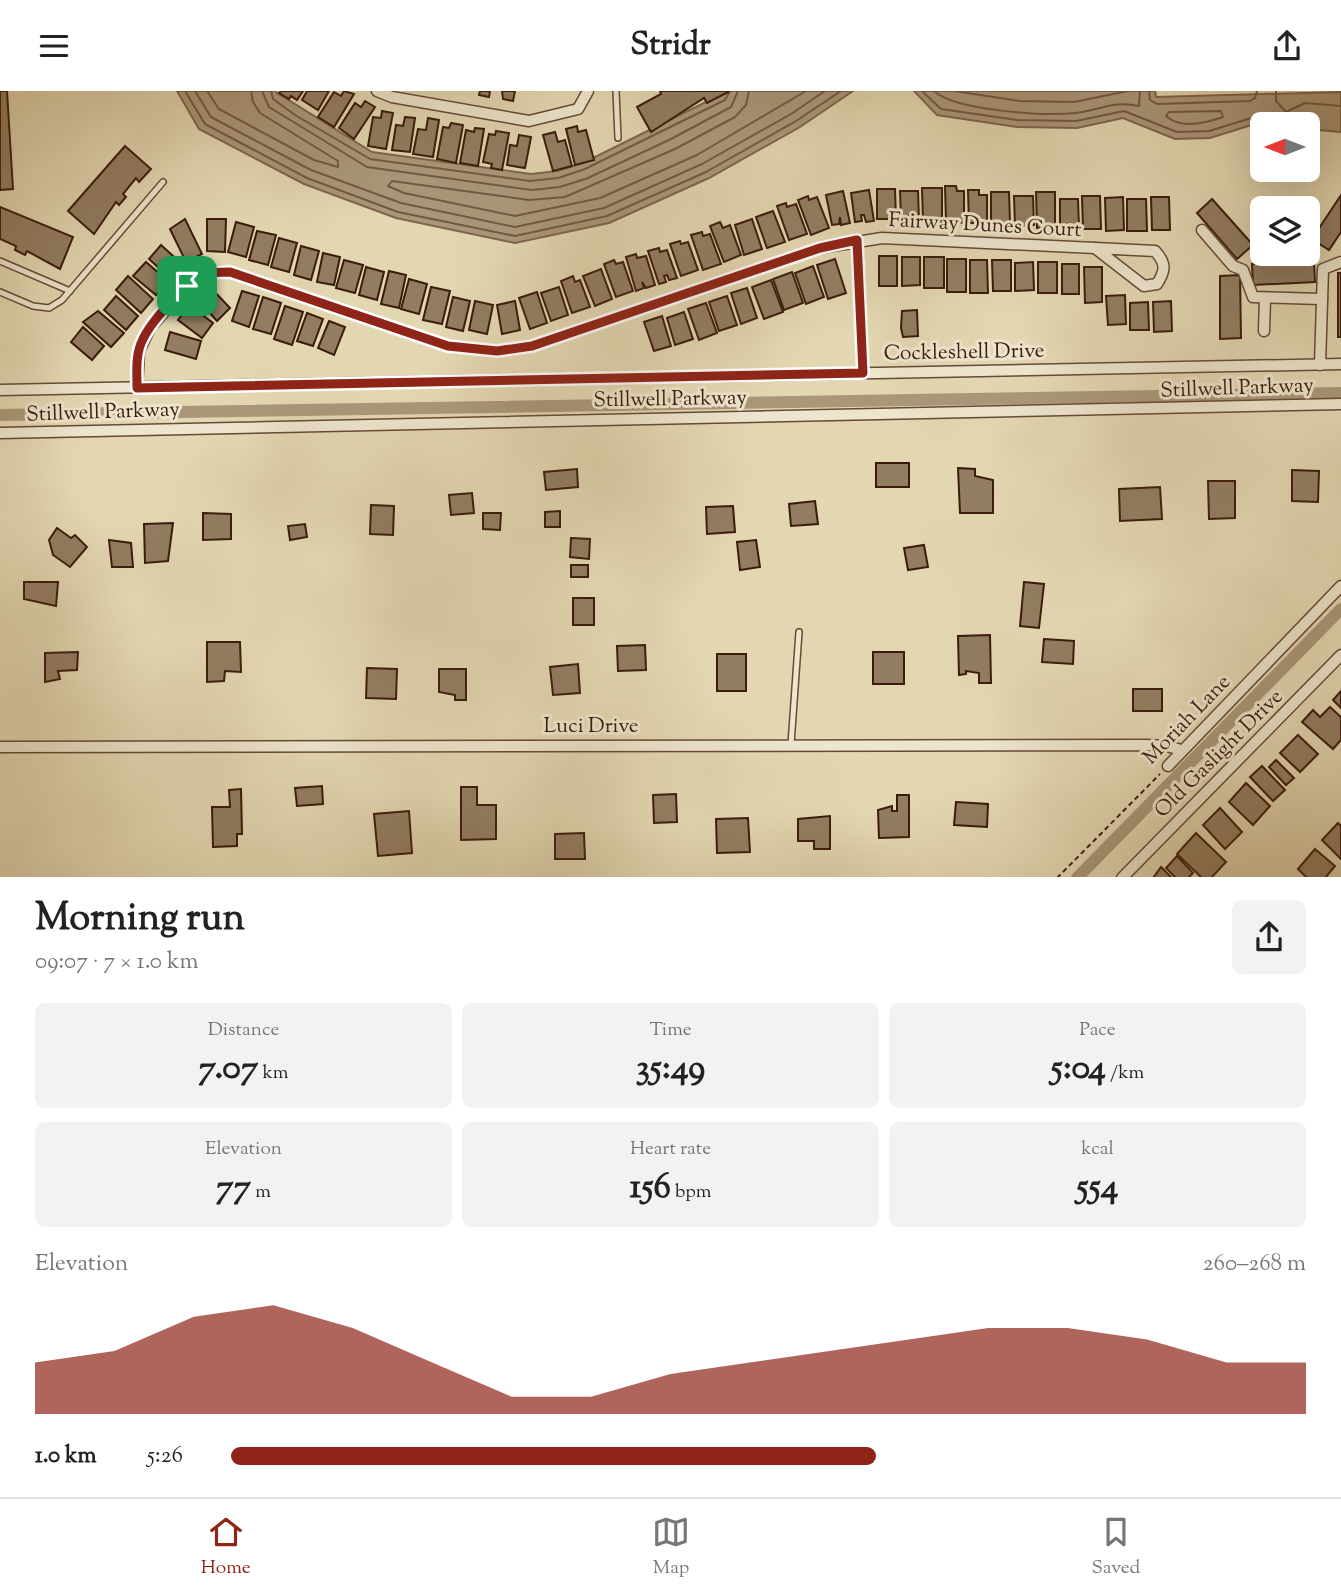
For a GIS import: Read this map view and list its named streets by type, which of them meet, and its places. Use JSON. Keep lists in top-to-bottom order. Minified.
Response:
{"streets":{"street":["Fairway Dunes Court","Cockleshell Drive","Stillwell Parkway","Moriah Lane","Luci Drive","Old Gaslight Drive"]},"crossings":[["Fairway Dunes Court","Cockleshell Drive"],["Moriah Lane","Luci Drive"]],"north":"left","page":{"header":"Stridr","heading":["Morning run","09:07 · 7 × 1.0 km"],"stats":[["Distance","7.07 km"],["Time","35:49"],["Pace","5:04 /km"],["Elevation","77 m"],["Heart rate","156 bpm"],["kcal","554"]],"chart":["Elevation","260–268 m"],"list":[{"name":"1.0 km","note":"5:26"}],"tabs":["Home","Map","Saved"]}}
